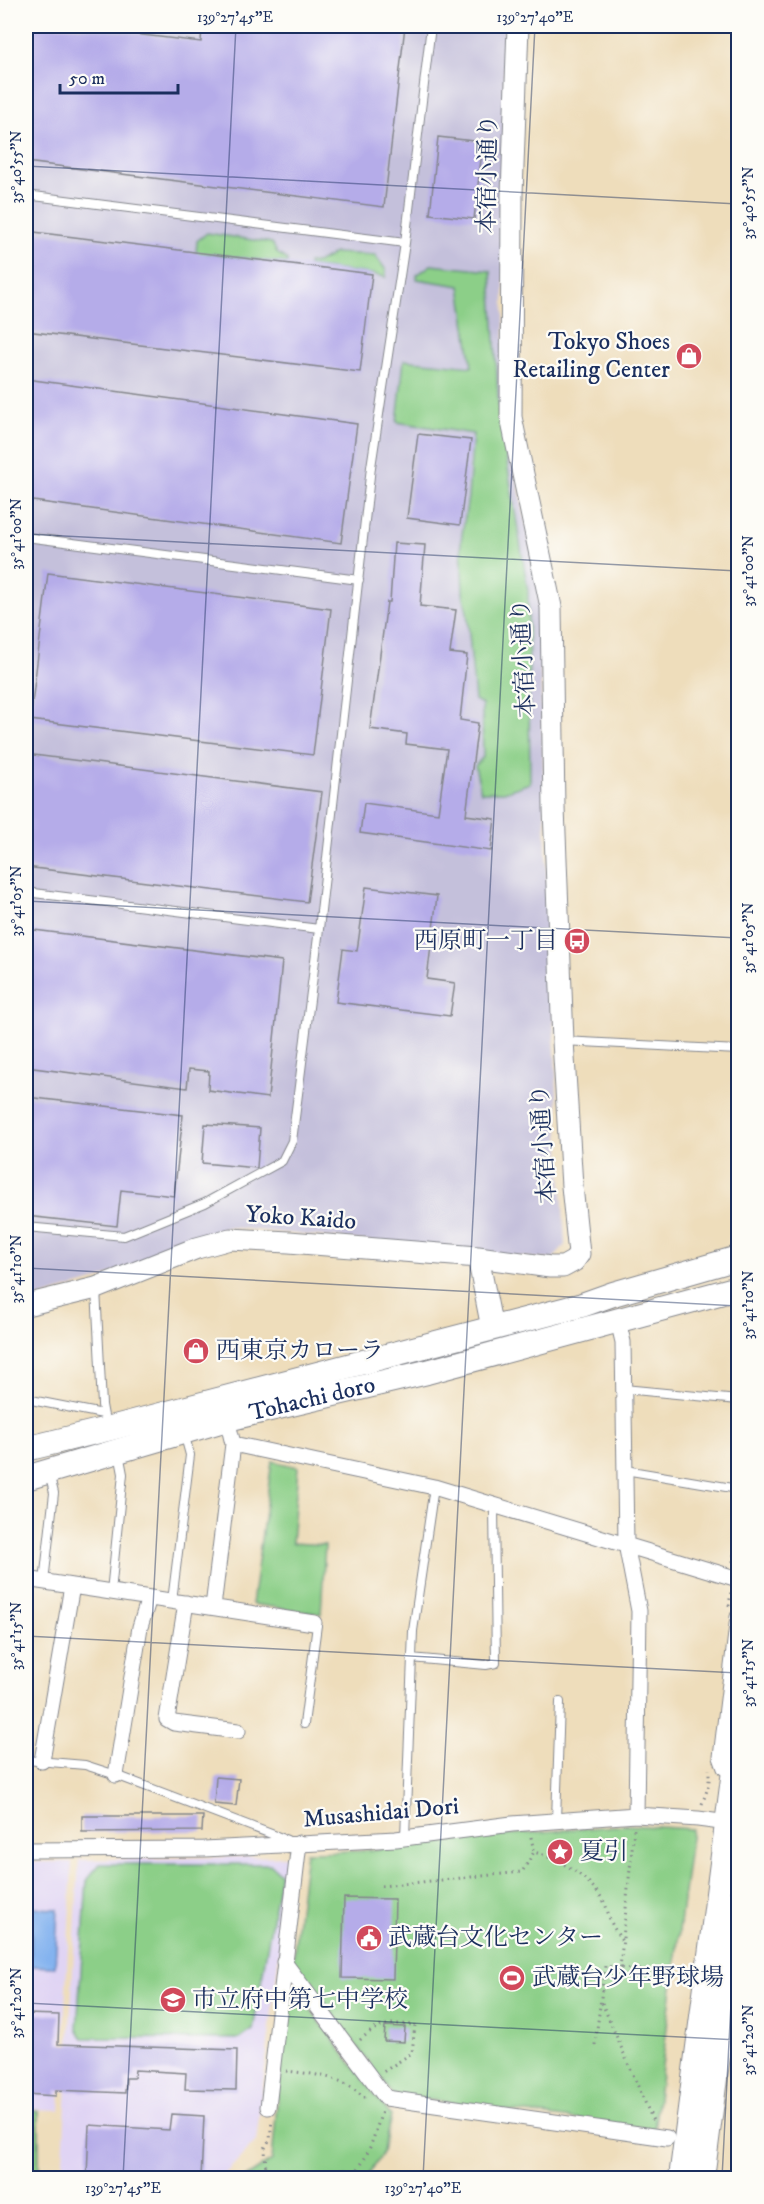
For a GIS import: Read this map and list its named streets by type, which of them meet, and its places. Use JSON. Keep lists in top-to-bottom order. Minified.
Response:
{"streets":{"main road":["Tohachi doro"],"street":["本宿小通り","Yoko Kaido","Musashidai Dori"]},"crossings":[["本宿小通り","Yoko Kaido"]],"places":{"shop":["Tokyo Shoes Retailing Center","西東京カローラ"],"bus stop":["西原町一丁目"],"place":["夏引"],"public building":["武蔵台文化センター"],"sports":["武蔵台少年野球場"],"school or university":["市立府中第七中学校"]},"scale_bar":"50 m","coordinates":["139°27'45\"E","139°27'40\"E","35°40'55\"N","35°41'00\"N","35°41'05\"N","35°41'10\"N","35°41'15\"N","35°41'20\"N"]}
